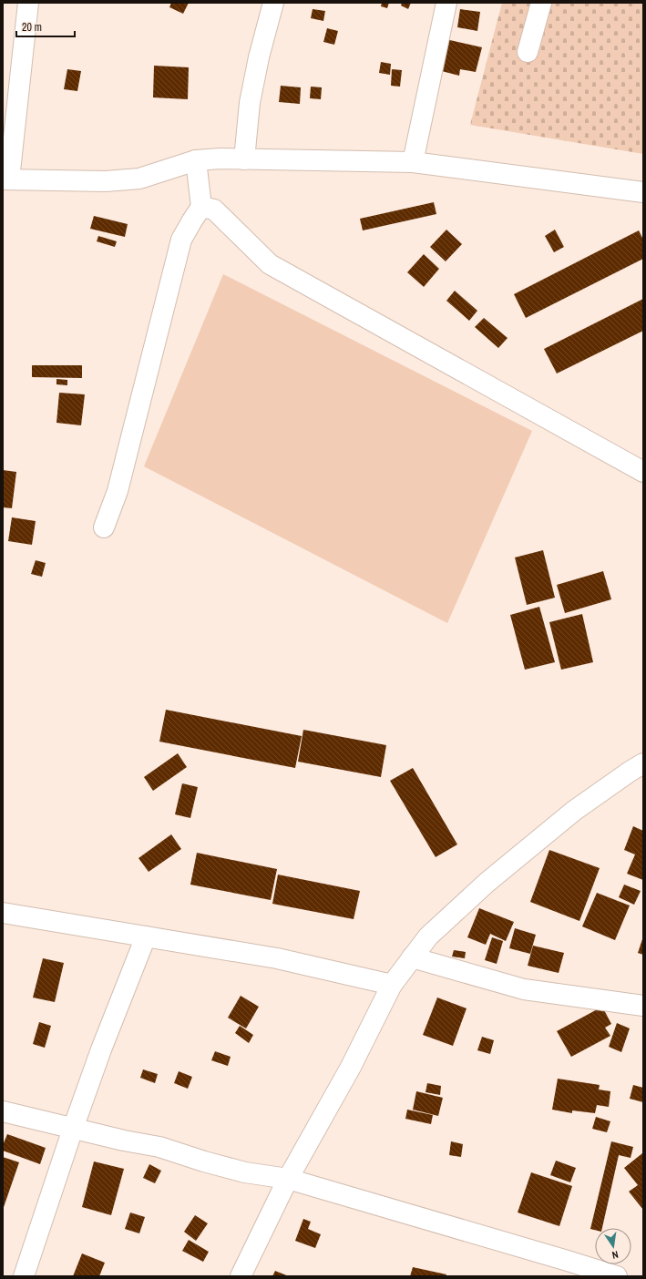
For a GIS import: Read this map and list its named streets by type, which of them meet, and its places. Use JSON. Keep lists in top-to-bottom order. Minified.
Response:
{"scale_bar":"20 m","north":"bottom"}
